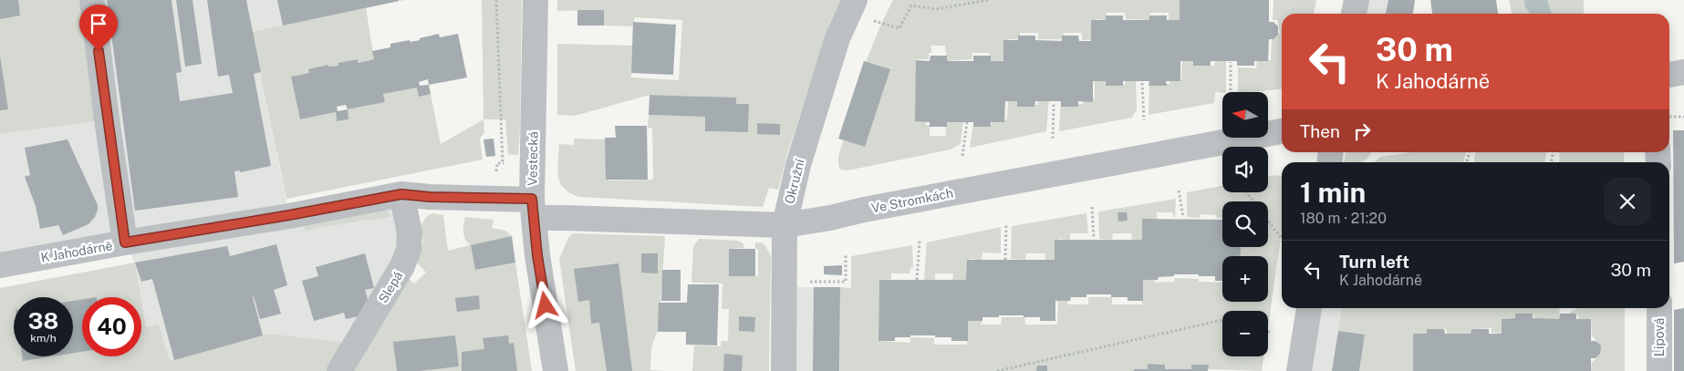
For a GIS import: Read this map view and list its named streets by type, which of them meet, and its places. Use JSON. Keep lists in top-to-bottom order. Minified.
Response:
{"streets":{"street":["Vestecká","Okružní","Ve Stromkách","K Jahodárně","Slepá","Lipová"]},"crossings":[["Vestecká","Ve Stromkách"],["Vestecká","K Jahodárně"],["Okružní","Ve Stromkách"],["Ve Stromkách","K Jahodárně"],["K Jahodárně","Slepá"]],"north":"left","page":{"turn":["30 m","K Jahodárně"],"map_buttons":["+","−"],"then":"Then","heading":["1 min","180 m · 21:20"],"list":[{"name":"Turn left","note":"K Jahodárně","value":"30 m"}],"speed":"38 km/h","limit":"40"}}
